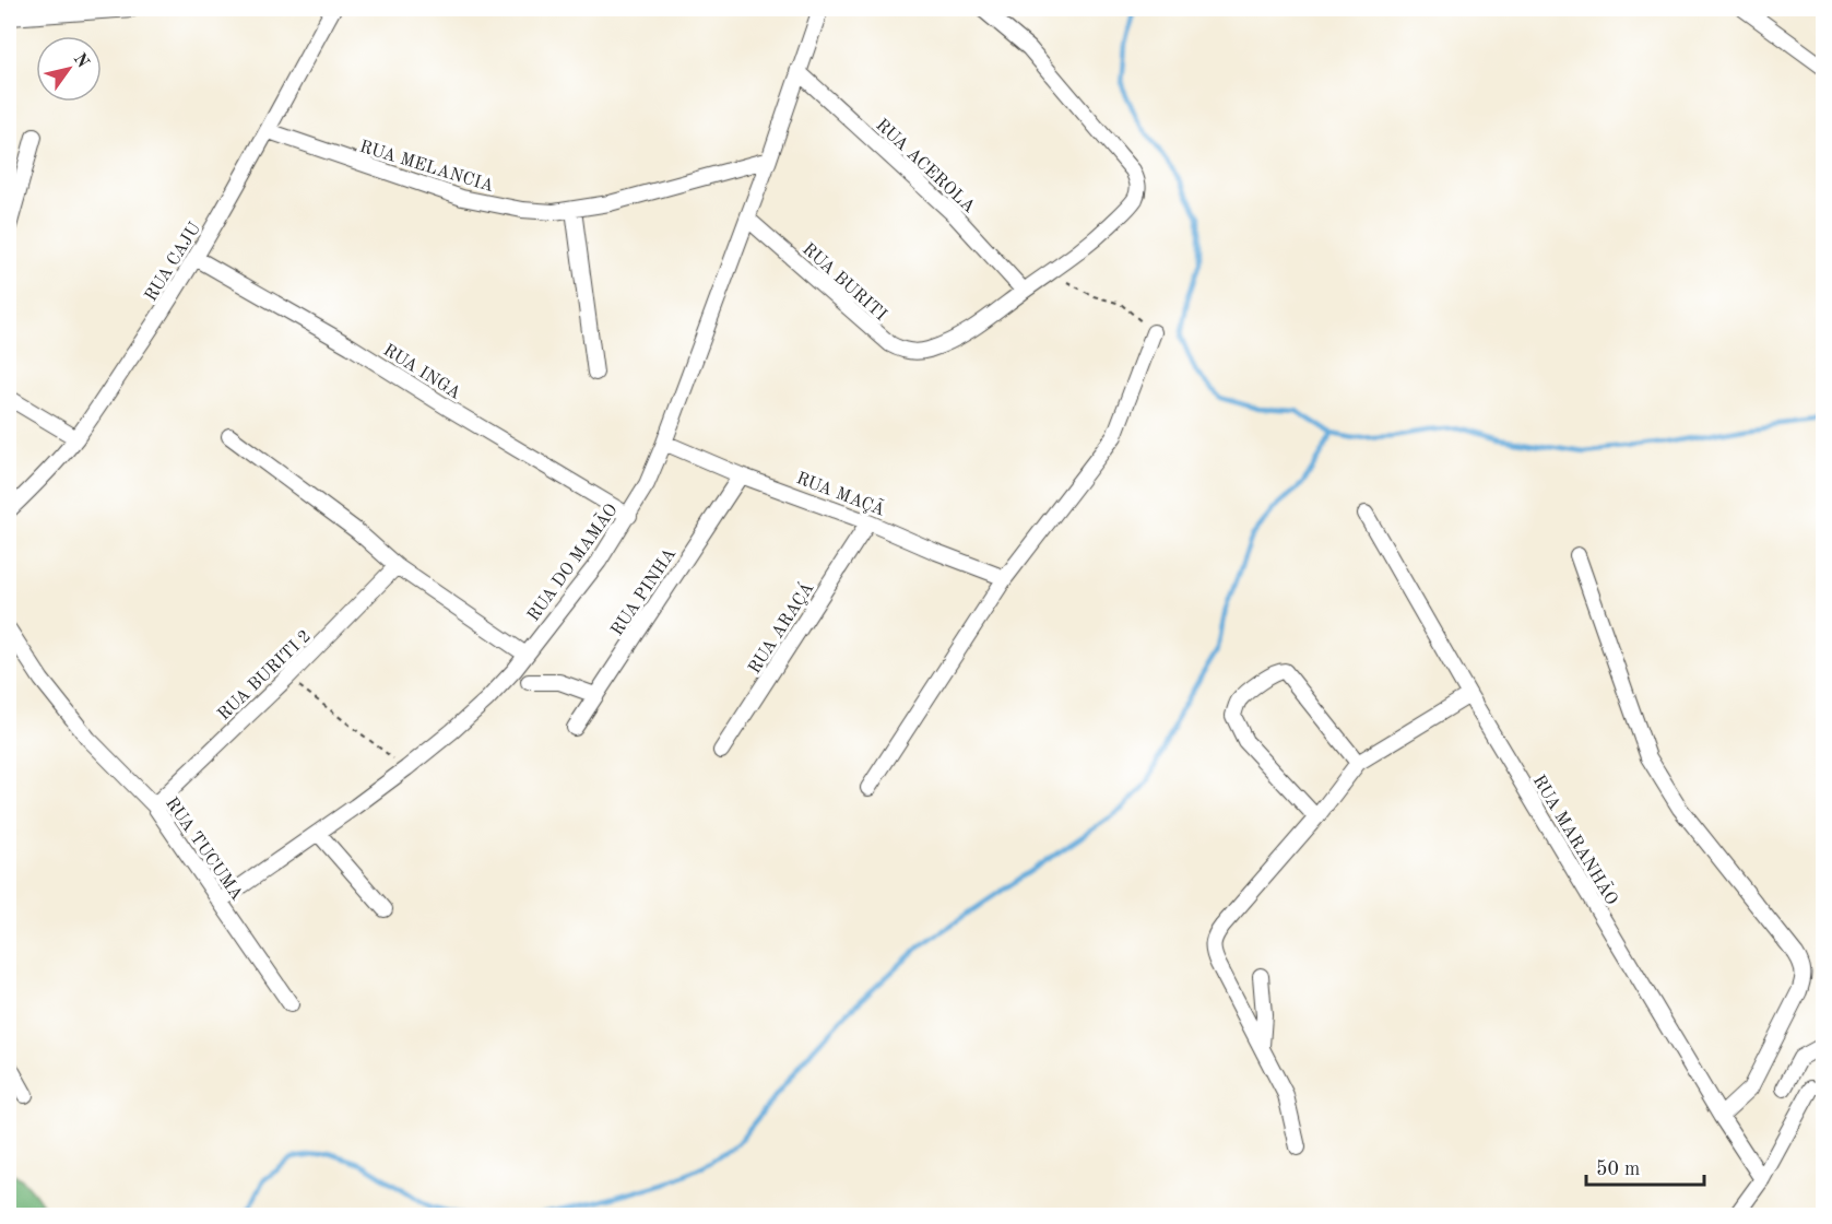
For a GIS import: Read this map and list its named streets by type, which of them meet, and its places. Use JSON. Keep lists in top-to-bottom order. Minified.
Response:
{"streets":{"street":["RUA MELANCIA","RUA ACEROLA","RUA CAJU","RUA BURITI","RUA INGA","RUA MAÇÃ","RUA DO MAMÃO","RUA PINHA","RUA ARAÇÁ","RUA BURITI 2","RUA MARANHÃO","RUA TUCUMA"]},"crossings":[["RUA MELANCIA","RUA CAJU"],["RUA MELANCIA","RUA DO MAMÃO"],["RUA ACEROLA","RUA BURITI"],["RUA ACEROLA","RUA DO MAMÃO"],["RUA CAJU","RUA INGA"],["RUA BURITI","RUA DO MAMÃO"],["RUA INGA","RUA DO MAMÃO"],["RUA MAÇÃ","RUA DO MAMÃO"],["RUA MAÇÃ","RUA PINHA"],["RUA MAÇÃ","RUA ARAÇÁ"],["RUA DO MAMÃO","RUA TUCUMA"],["RUA BURITI 2","RUA TUCUMA"]],"scale_bar":"50 m","north":"top right"}
